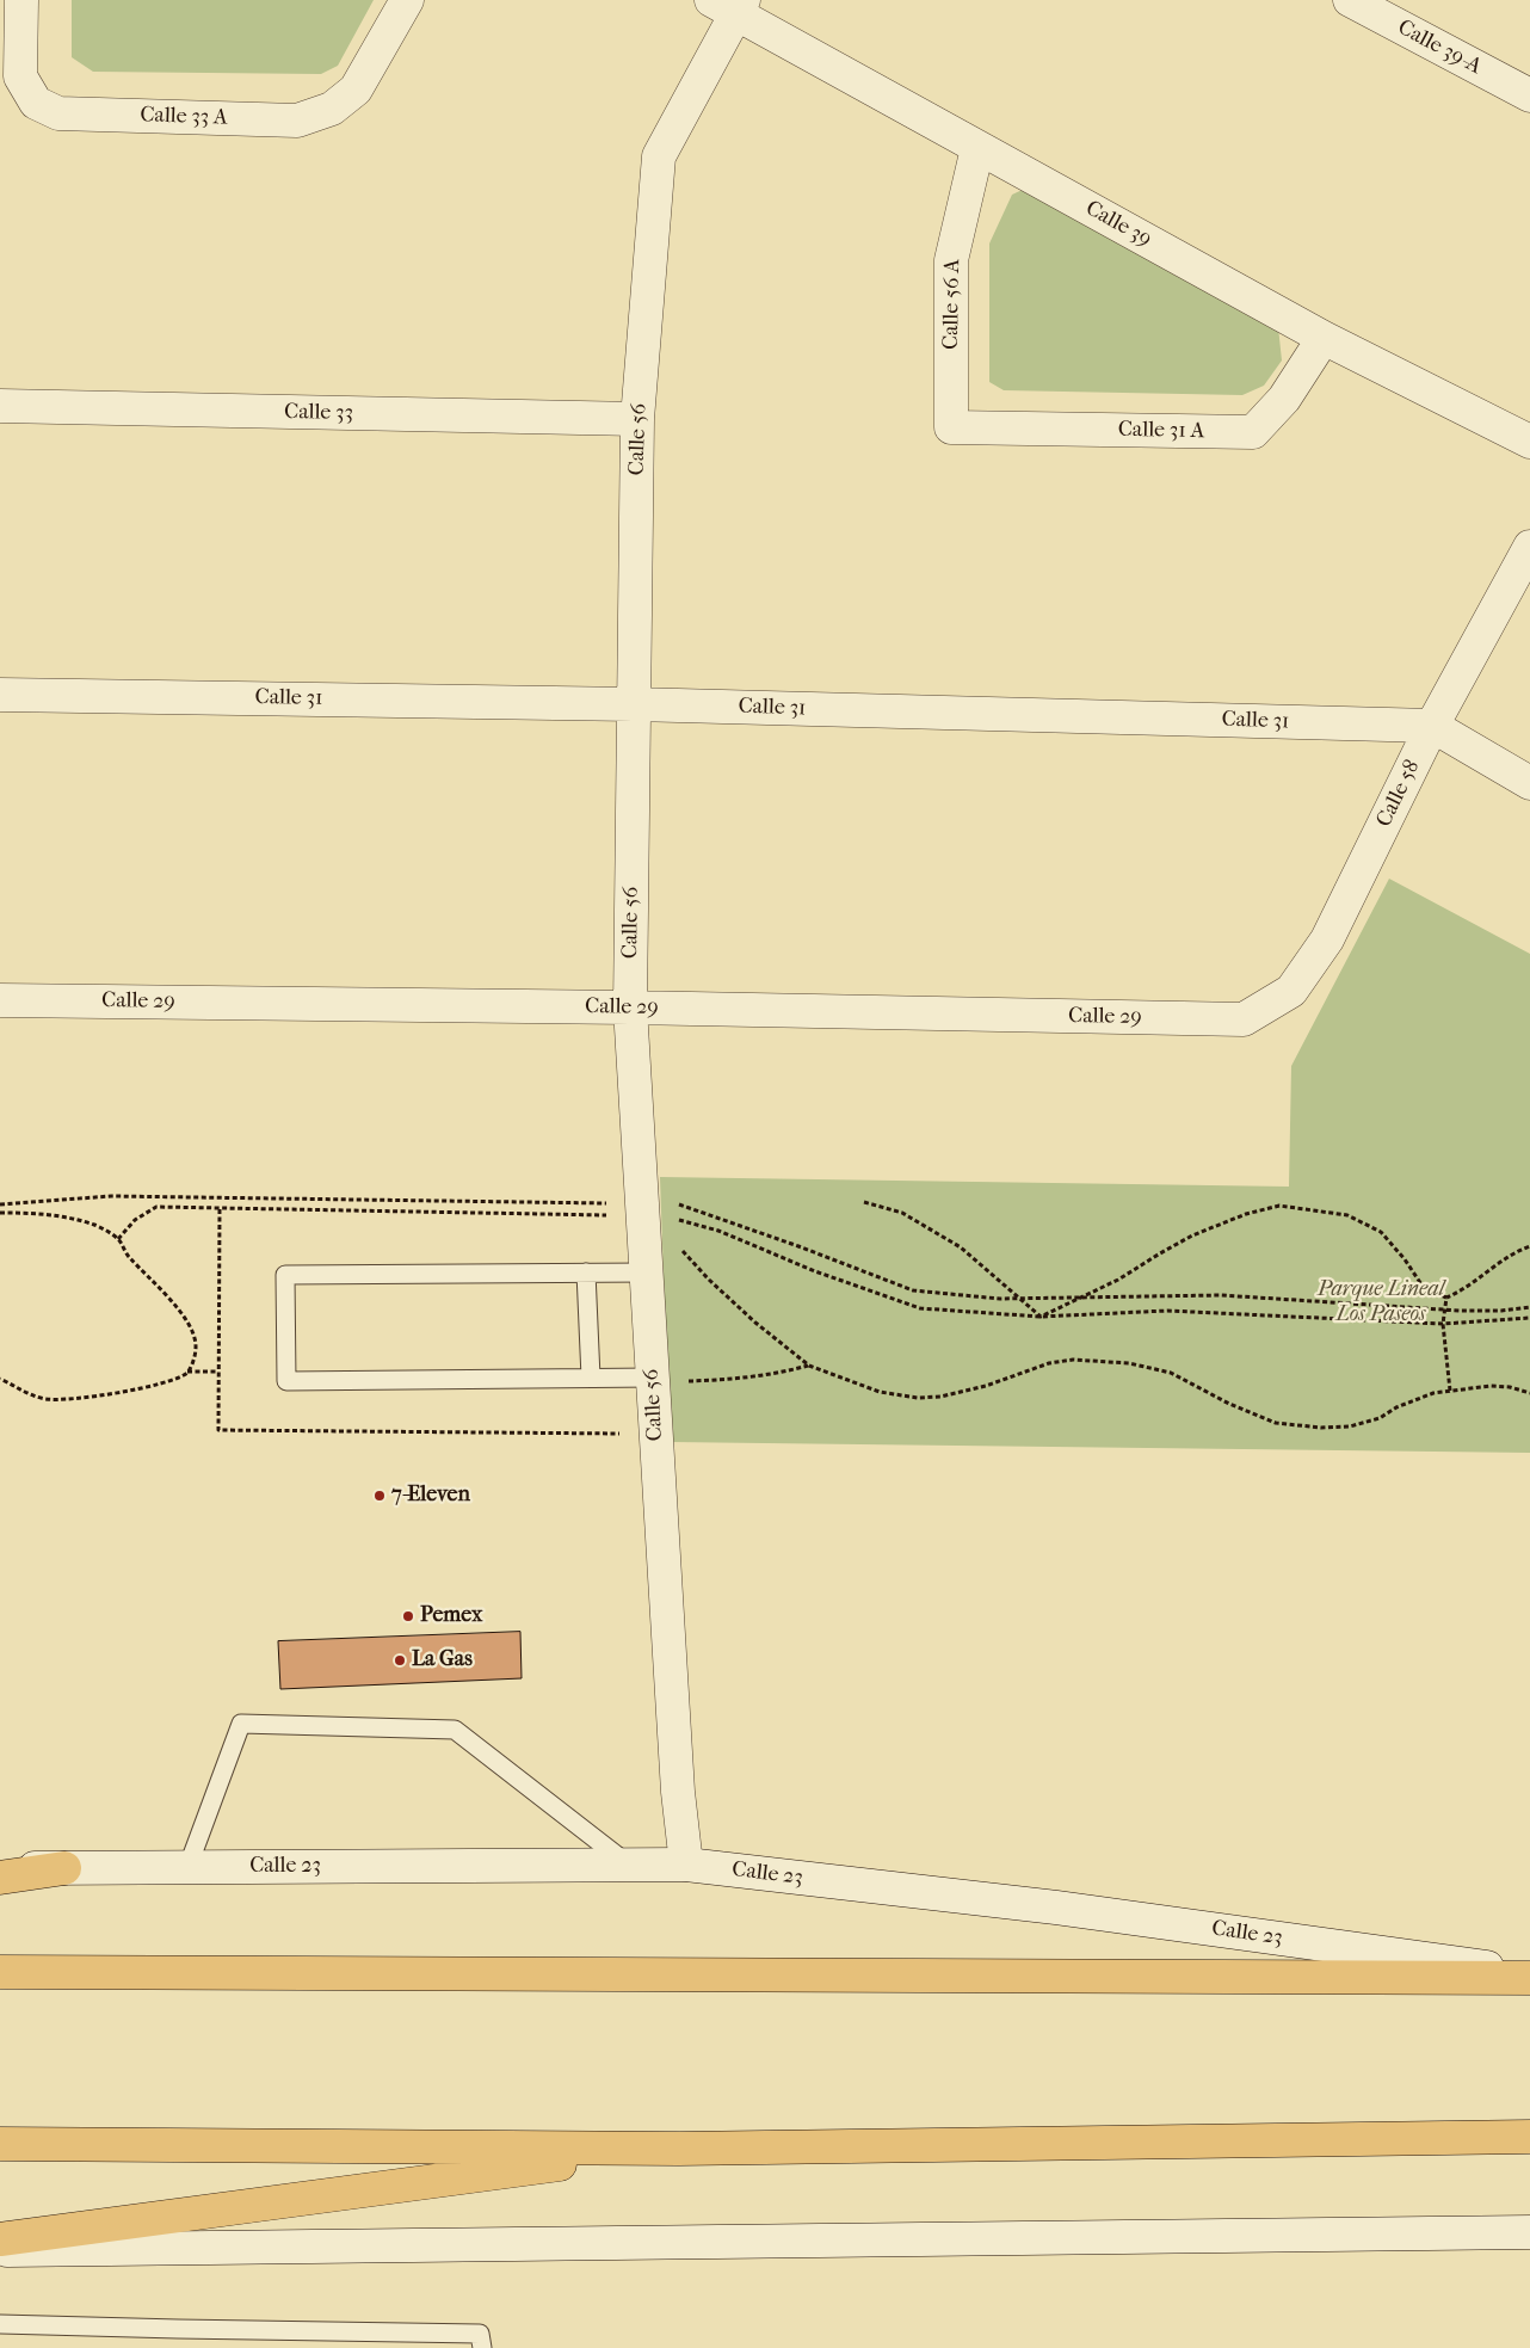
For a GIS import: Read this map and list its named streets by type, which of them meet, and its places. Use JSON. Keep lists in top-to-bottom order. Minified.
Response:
{"streets":{"street":["Calle 39-A","Calle 33 A","Calle 39","Calle 56 A","Calle 33","Calle 31 A","Calle 56","Calle 31","Calle 58","Calle 29","Calle 23"]},"crossings":[["Calle 39","Calle 56 A"],["Calle 39","Calle 31 A"],["Calle 39","Calle 56"],["Calle 56 A","Calle 31 A"],["Calle 33","Calle 56"],["Calle 56","Calle 31"],["Calle 56","Calle 29"],["Calle 56","Calle 23"],["Calle 31","Calle 58"],["Calle 58","Calle 29"]],"parks":["Parque Lineal Los Paseos"],"places":["7-Eleven","Pemex","La Gas"]}
